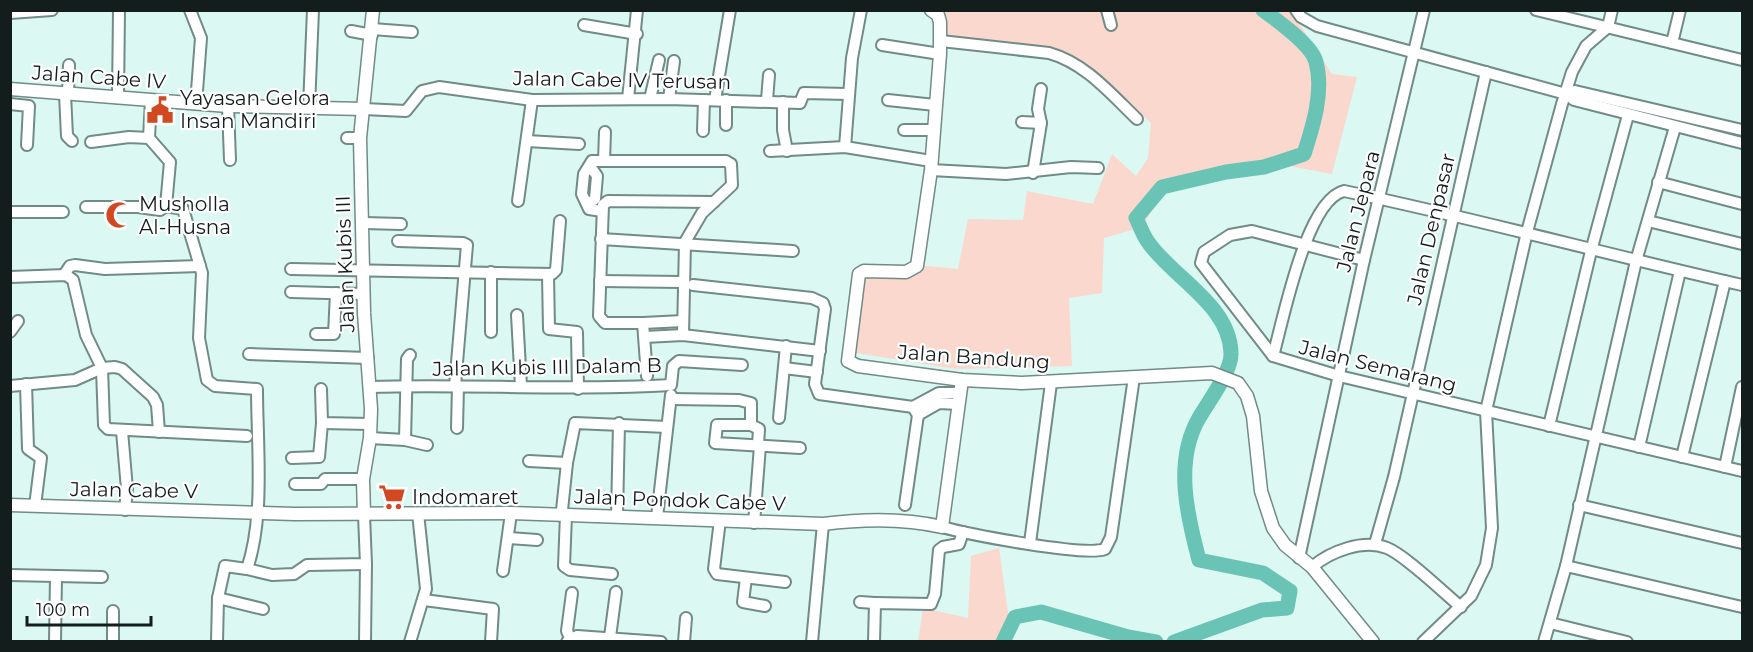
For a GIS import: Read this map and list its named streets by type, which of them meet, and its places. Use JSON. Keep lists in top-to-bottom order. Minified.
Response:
{"streets":{"street":["Jalan Cabe IV","Jalan Cabe IV Terusan","Jalan Jepara","Jalan Denpasar","Jalan Kubis III","Jalan Bandung","Jalan Semarang","Jalan Kubis III Dalam B","Jalan Cabe V","Jalan Pondok Cabe V"]},"crossings":[["Jalan Cabe IV","Jalan Cabe IV Terusan"],["Jalan Cabe IV","Jalan Kubis III"],["Jalan Cabe IV Terusan","Jalan Kubis III"],["Jalan Jepara","Jalan Bandung"],["Jalan Jepara","Jalan Semarang"],["Jalan Denpasar","Jalan Semarang"],["Jalan Kubis III","Jalan Kubis III Dalam B"],["Jalan Kubis III","Jalan Pondok Cabe V"],["Jalan Bandung","Jalan Pondok Cabe V"],["Jalan Cabe V","Jalan Pondok Cabe V"]],"places":{"public building":["Yayasan Gelora Insan Mandiri"],"mosque":["Musholla Al-Husna"],"supermarket":["Indomaret"]},"scale_bar":"100 m"}
